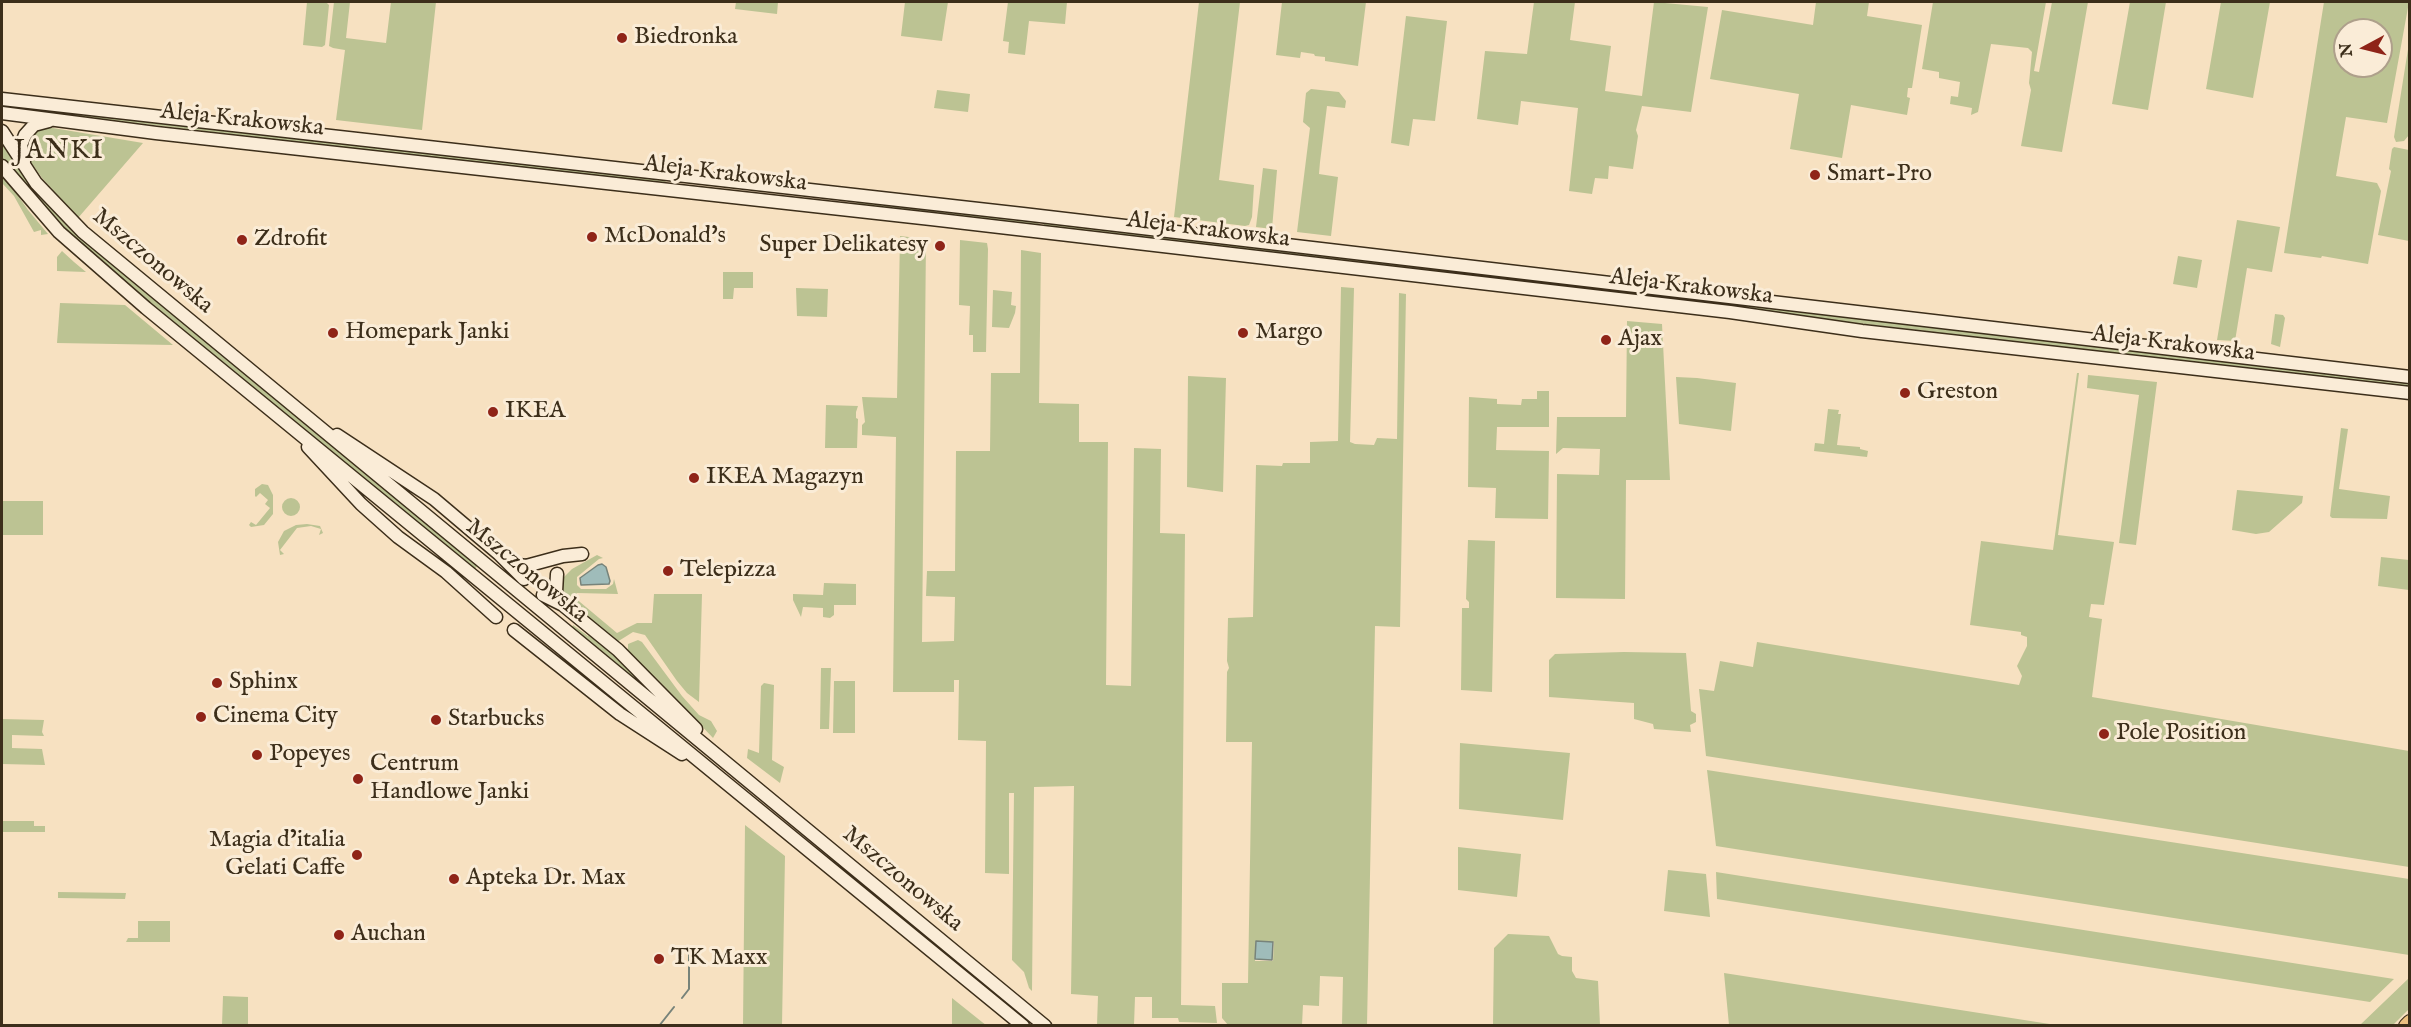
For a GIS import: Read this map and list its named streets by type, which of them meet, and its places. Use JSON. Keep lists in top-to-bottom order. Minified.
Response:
{"streets":{"main road":["Aleja Krakowska","Mszczonowska"]},"districts":["JANKI"],"places":["Biedronka","Smart-Pro","McDonald's","Zdrofit","Super Delikatesy","Homepark Janki","Margo","Ajax","Greston","IKEA","IKEA Magazyn","Telepizza","Sphinx","Cinema City","Starbucks","Pole Position","Popeyes","Centrum Handlowe Janki","Magia d’italia Gelati Caffe","Apteka Dr. Max","Auchan","TK Maxx"],"north":"left"}
